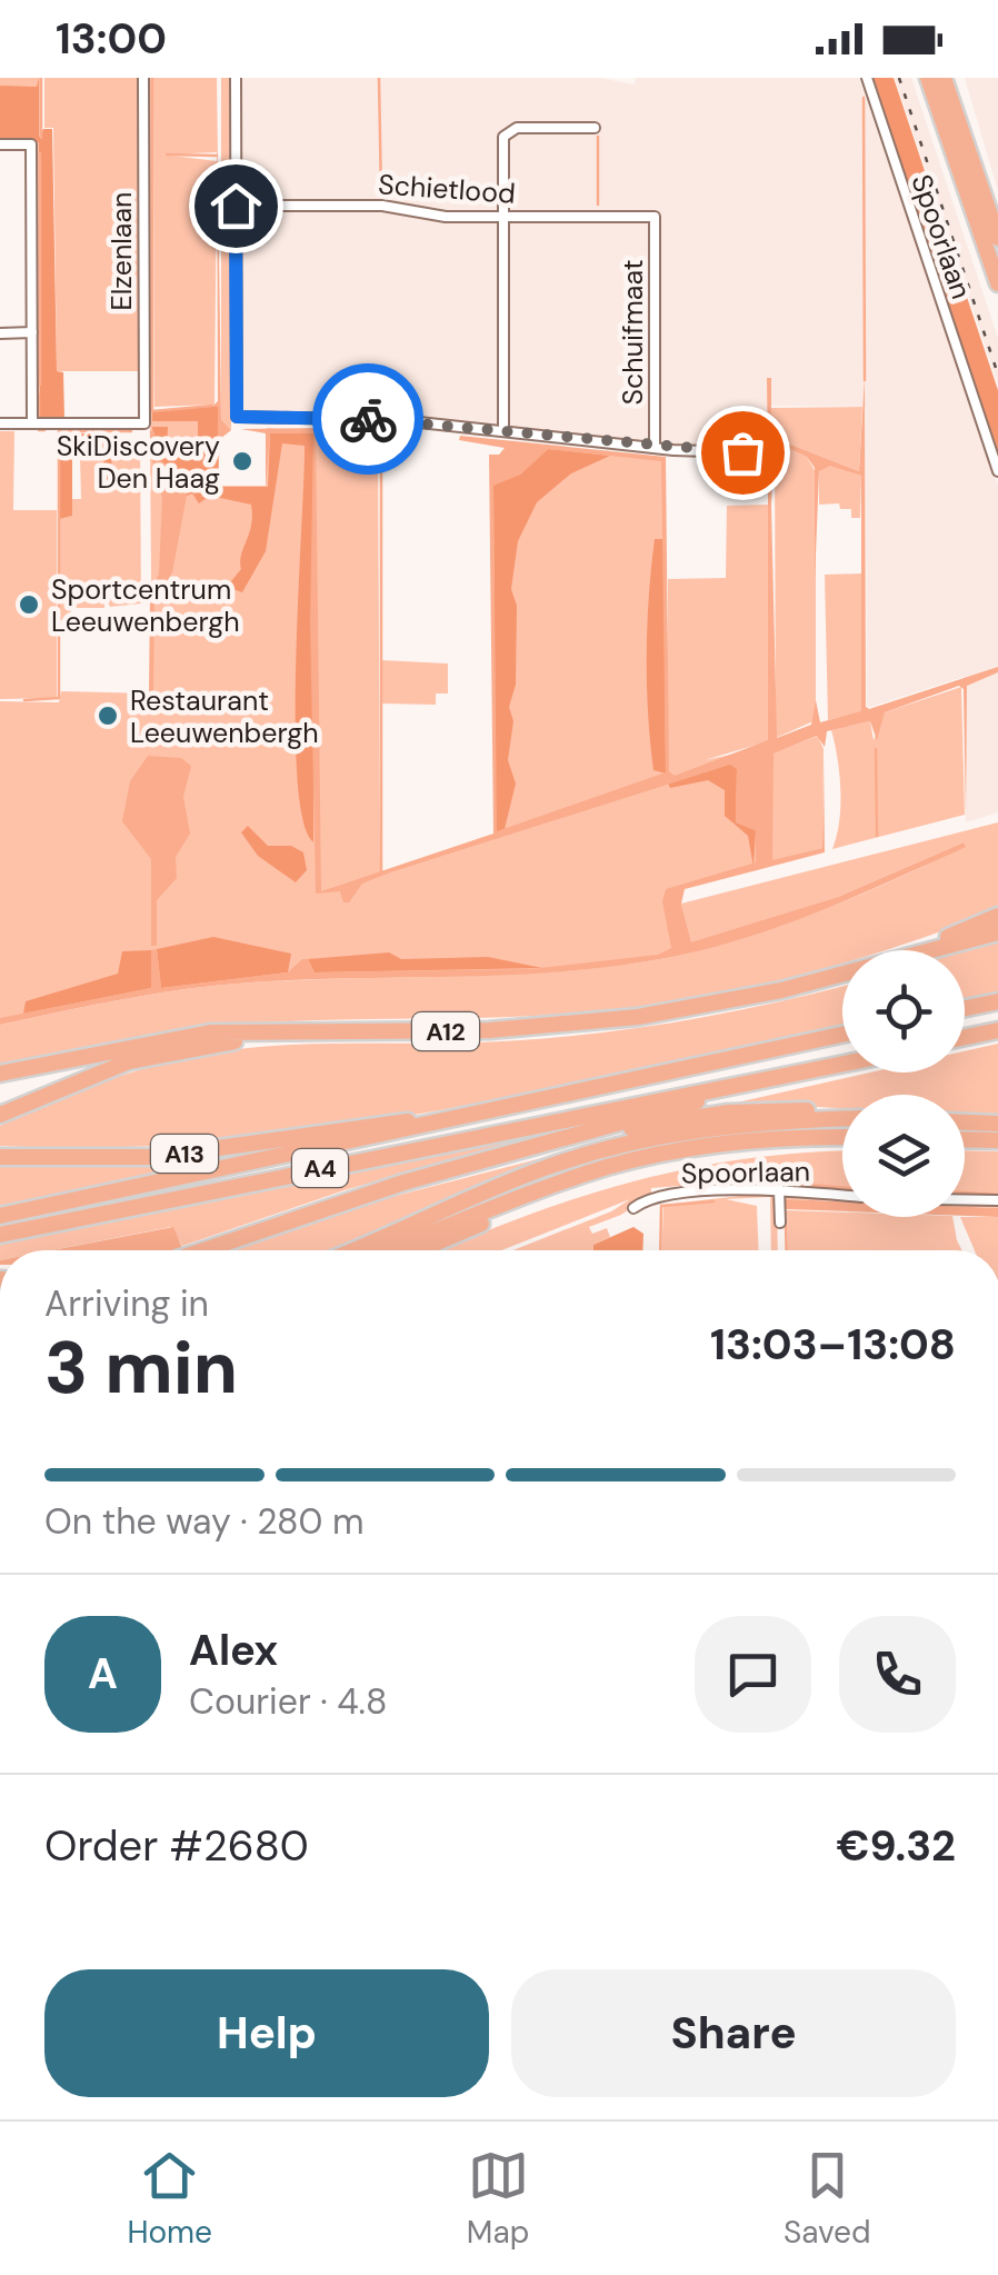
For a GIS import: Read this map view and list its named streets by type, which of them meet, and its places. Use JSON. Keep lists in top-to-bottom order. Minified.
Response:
{"streets":{"highway":["A12","A13","A4"],"street":["Schietlood","Spoorlaan","Elzenlaan","Schuifmaat"]},"crossings":[["Schietlood","Schuifmaat"],["A13","A4"]],"places":["SkiDiscovery Den Haag","Sportcentrum Leeuwenbergh","Restaurant Leeuwenbergh"],"page":{"status":"13:00","heading":["3 min","Arriving in","13:03–13:08"],"panel":["Alex","Courier · 4.8","Order #2680","€9.32"],"bar":"On the way · 280 m","round":"A","buttons":["Help","Share"],"tabs":["Home","Map","Saved"]}}
